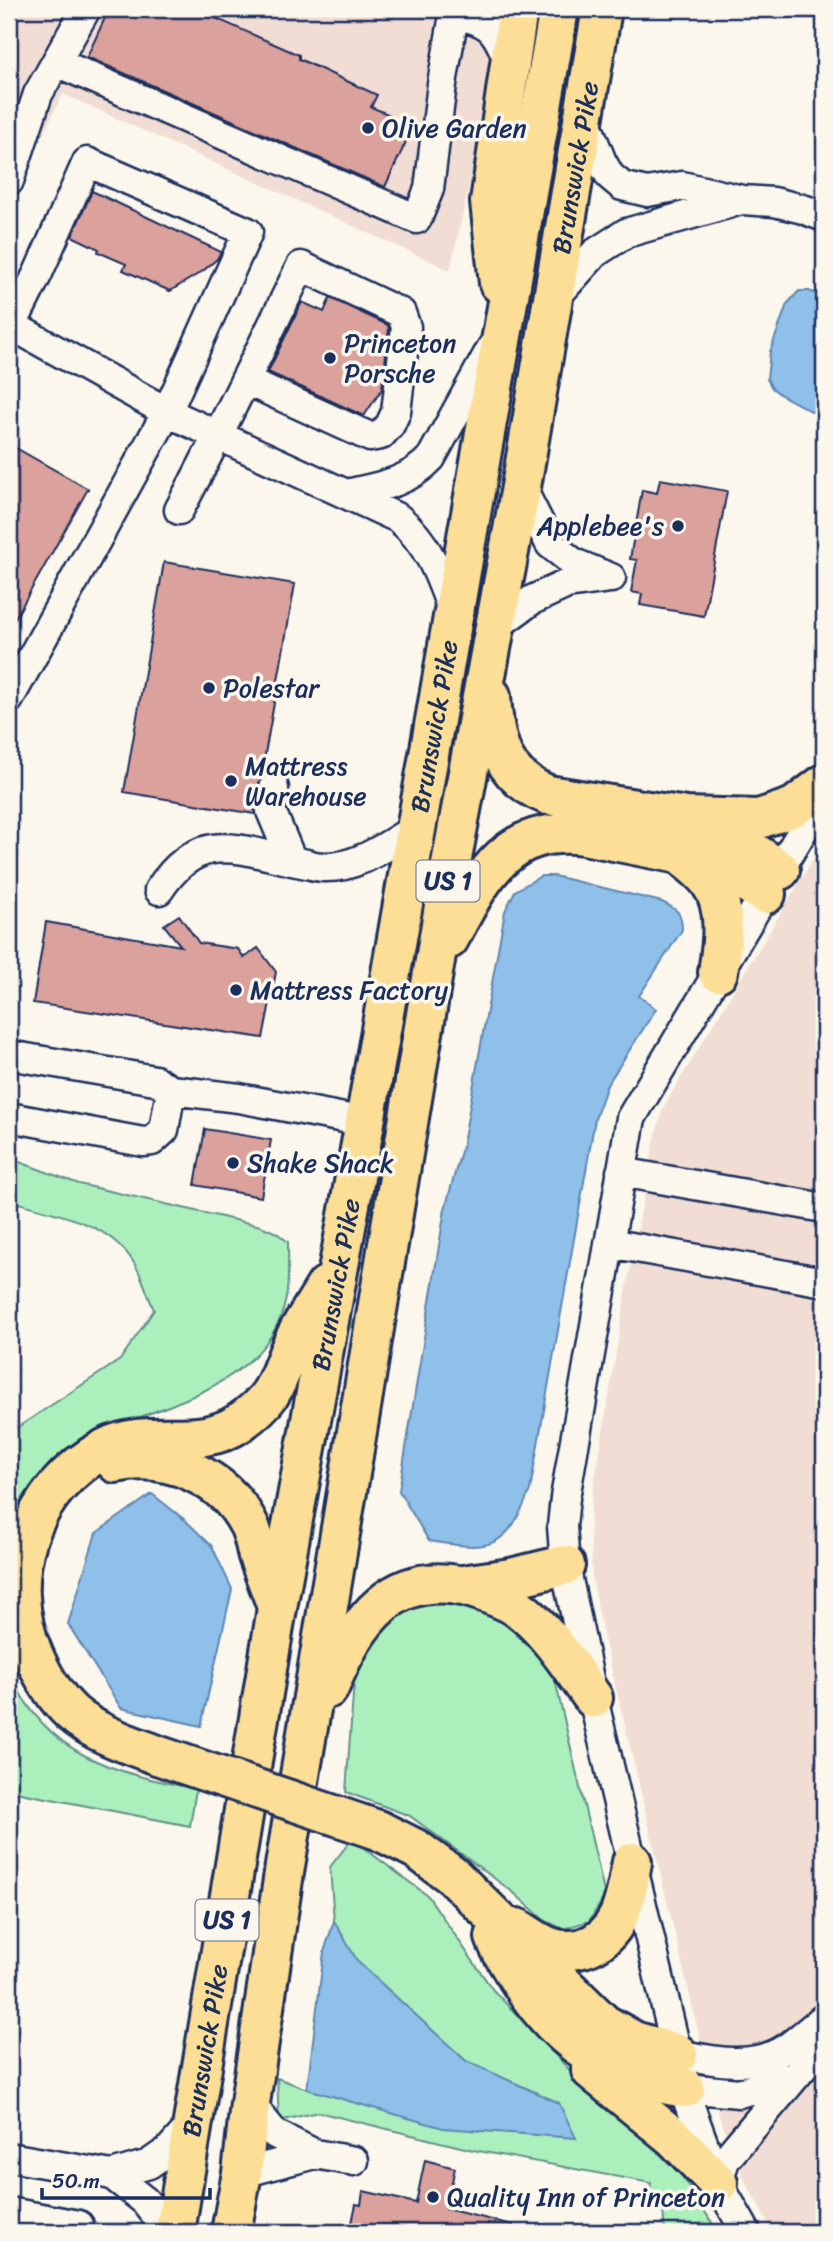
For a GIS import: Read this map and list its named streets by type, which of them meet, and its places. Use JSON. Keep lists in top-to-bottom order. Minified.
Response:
{"streets":{"highway":["Brunswick Pike","US 1"]},"places":["Olive Garden","Princeton Porsche","Applebee's","Polestar","Mattress Warehouse","Mattress Factory","Shake Shack","Quality Inn of Princeton"],"scale_bar":"50 m"}
